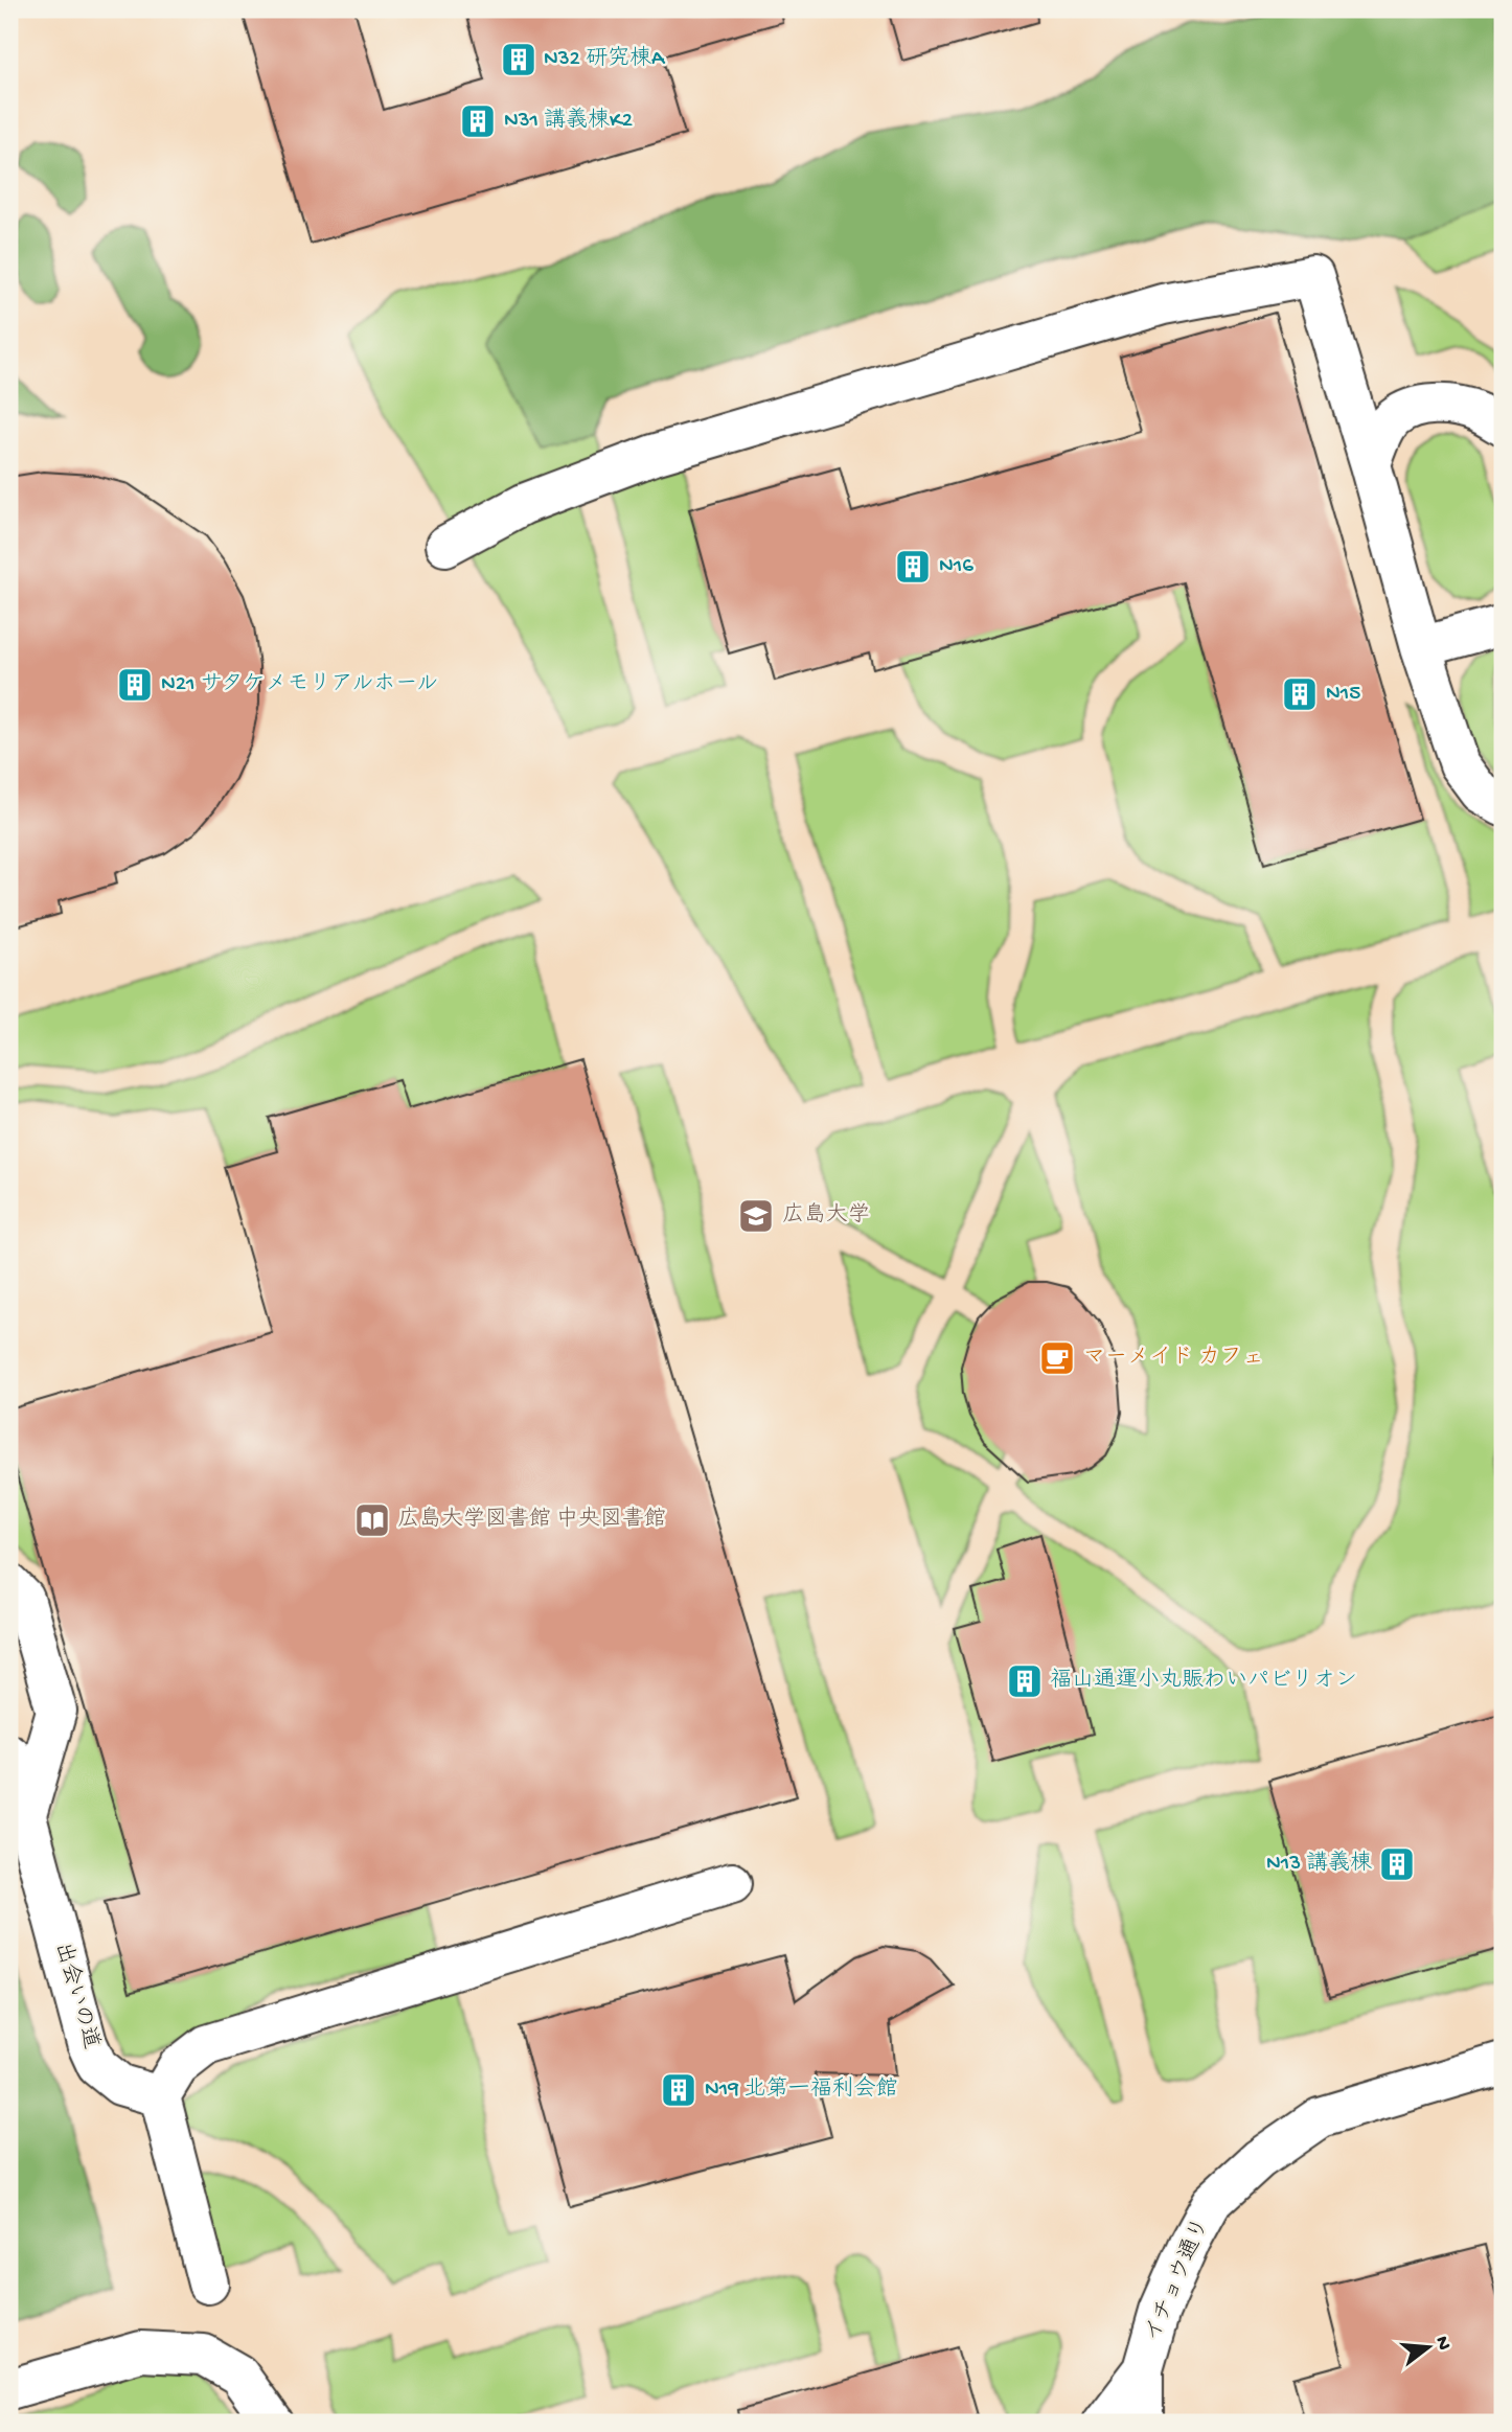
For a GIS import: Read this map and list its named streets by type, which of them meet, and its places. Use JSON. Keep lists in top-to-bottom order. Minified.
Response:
{"streets":{"lane":["出会いの道","イチョウ通り"]},"places":{"building":["N32 研究棟A","N31 講義棟K2","N16","N21 サタケメモリアルホール","N15","福山通運小丸賑わいパビリオン","N13 講義棟","N19 北第一福利会館"],"school or university":["広島大学"],"cafe":["マーメイド カフェ"],"library":["広島大学図書館 中央図書館"]},"north":"right"}
